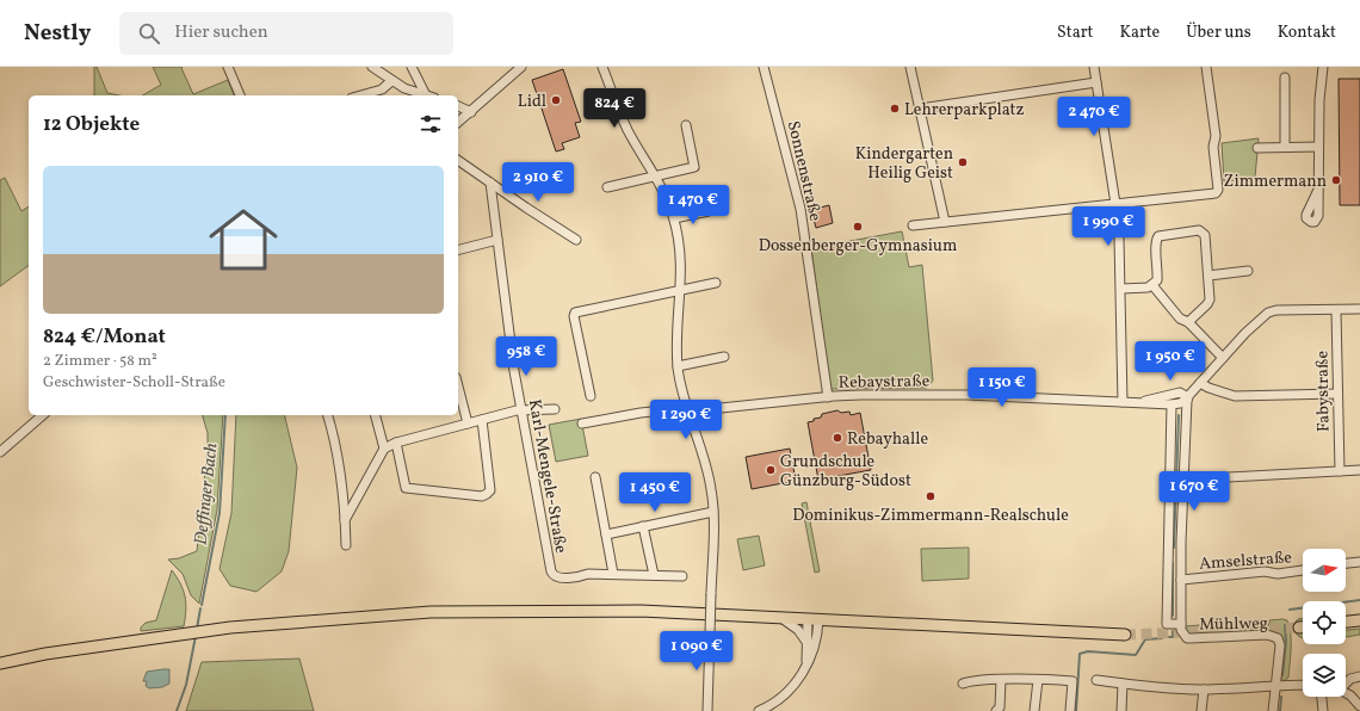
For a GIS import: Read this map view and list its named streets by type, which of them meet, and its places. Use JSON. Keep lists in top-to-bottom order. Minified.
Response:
{"streets":{"street":["Sonnenstraße","Rebaystraße","Fabystraße","Karl-Mengele-Straße","Amselstraße","Mühlweg"]},"crossings":[["Sonnenstraße","Rebaystraße"]],"water":["Deffinger Bach"],"places":["Lidl","Lehrerparkplatz","Kindergarten Heilig Geist","Zimmermann","Dossenberger-Gymnasium","Rebayhalle","Grundschule Günzburg-Südost","Dominikus-Zimmermann-Realschule"],"north":"right","page":{"header":"Nestly","search":"Hier suchen","nav":["Start","Karte","Über uns","Kontakt"],"price":["824 €","2 470 €","2 910 €","1 470 €","1 990 €","958 €","1 950 €","1 150 €","1 290 €","1 670 €","1 450 €","1 090 €"],"heading":"12 Objekte","list":[{"name":"824 €/Monat","note":"2 Zimmer · 58 m² · Geschwister-Scholl-Straße"}]}}
